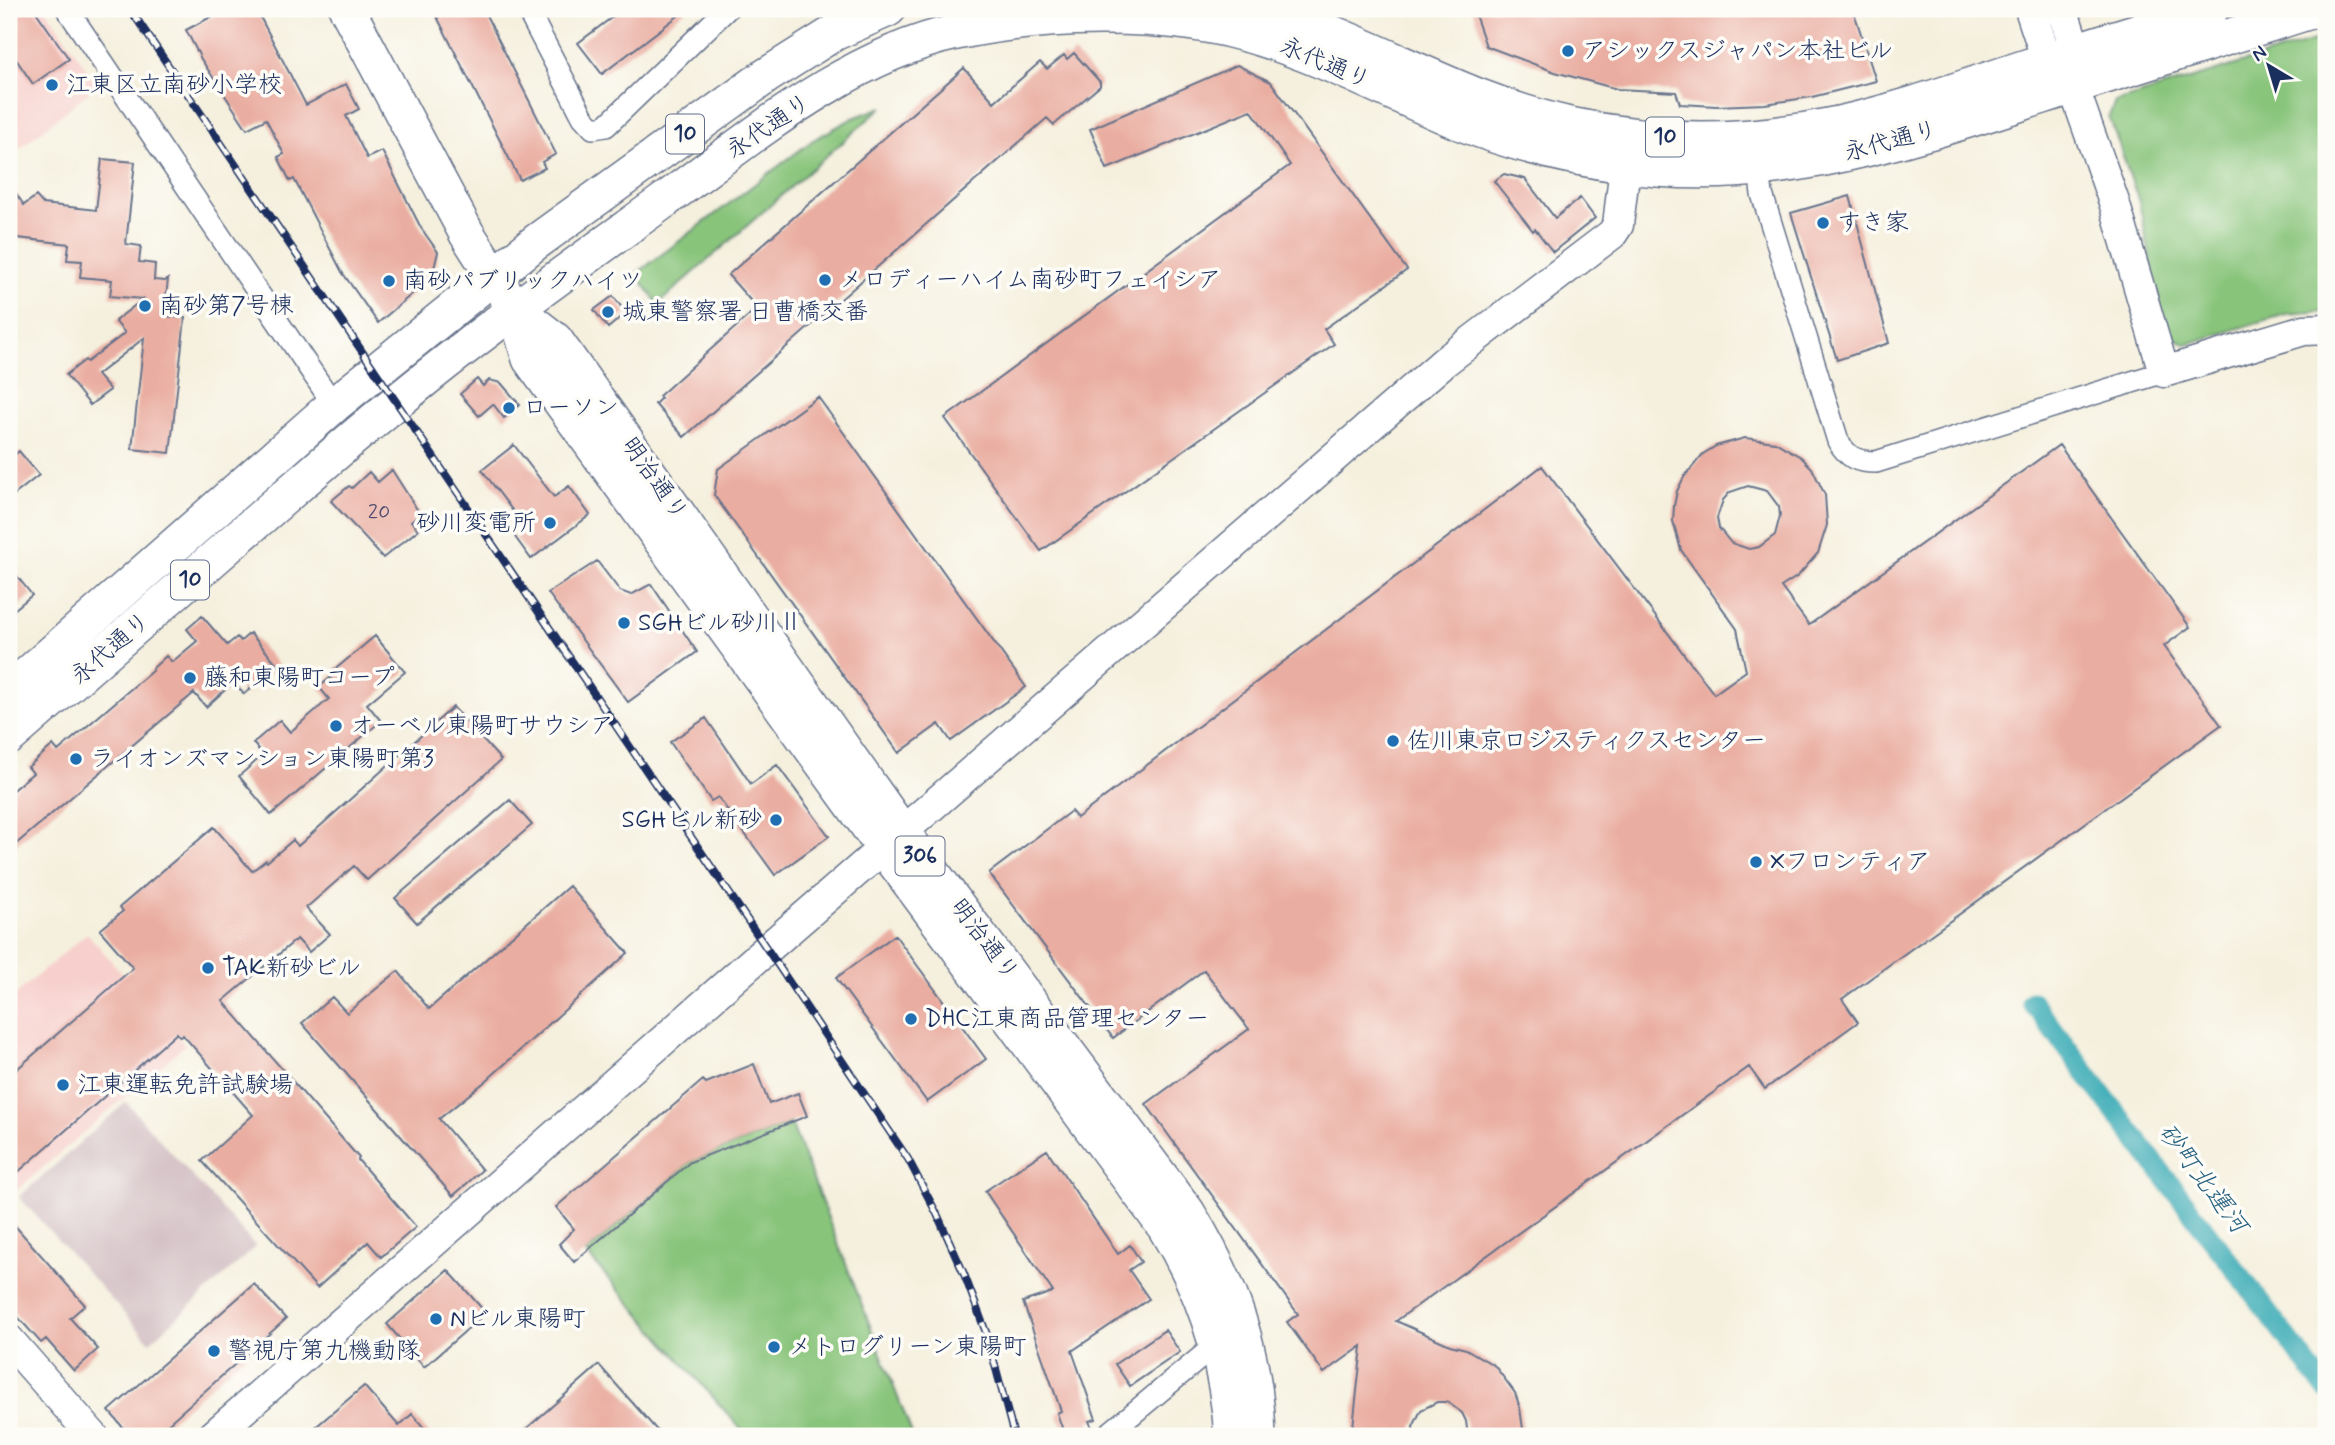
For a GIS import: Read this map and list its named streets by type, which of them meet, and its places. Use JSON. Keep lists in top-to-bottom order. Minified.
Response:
{"streets":{"main road":["永代通り","10","明治通り","306"]},"crossings":[["永代通り","明治通り"]],"water":["砂町北運河"],"places":["アシックスジャパン本社ビル","江東区立南砂小学校","すき家","メロディーハイム南砂町フェイシア","南砂パブリックハイツ","南砂第7号棟","城東警察署 日曹橋交番","ローソン","砂川変電所","SGHビル砂川Ⅱ","藤和東陽町コープ","オーベル東陽町サウシア","佐川東京ロジスティクスセンター","ライオンズマンション東陽町第3","SGHビル新砂","Xフロンティア","TAK新砂ビル","DHC江東商品管理センター","江東運転免許試験場","Nビル東陽町","メトログリーン東陽町","警視庁第九機動隊"],"house_numbers":["20"],"north":"top left"}
